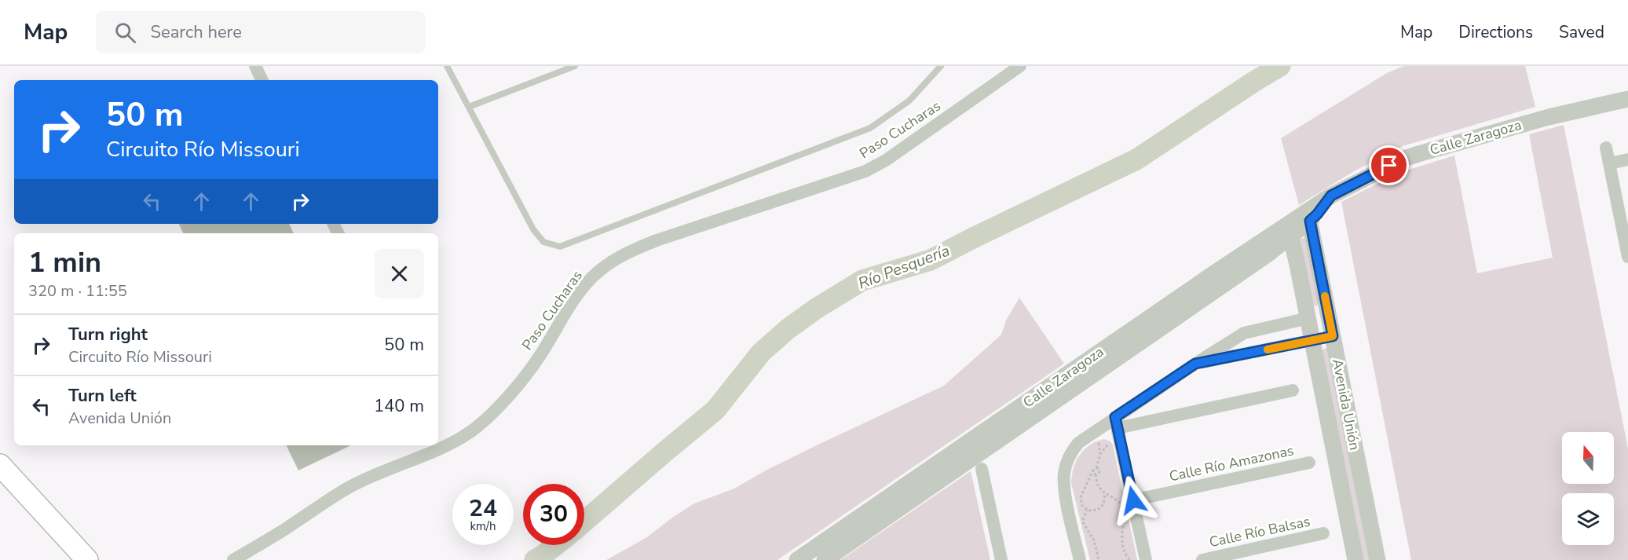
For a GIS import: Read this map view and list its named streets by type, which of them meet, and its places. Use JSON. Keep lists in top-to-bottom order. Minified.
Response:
{"streets":{"street":["Paso Cucharas","Calle Zaragoza","Avenida Unión","Calle Río Amazonas","Calle Río Balsas"]},"crossings":[["Calle Zaragoza","Avenida Unión"]],"water":["Río Pesquería"],"north":"top","page":{"header":"Map","search":"Search here","nav":["Map","Directions","Saved"],"turn":["50 m","Circuito Río Missouri"],"heading":["1 min","320 m · 11:55"],"list":[{"name":"Turn right","note":"Circuito Río Missouri","value":"50 m"},{"name":"Turn left","note":"Avenida Unión","value":"140 m"}],"speed":"24 km/h","limit":"30"}}
